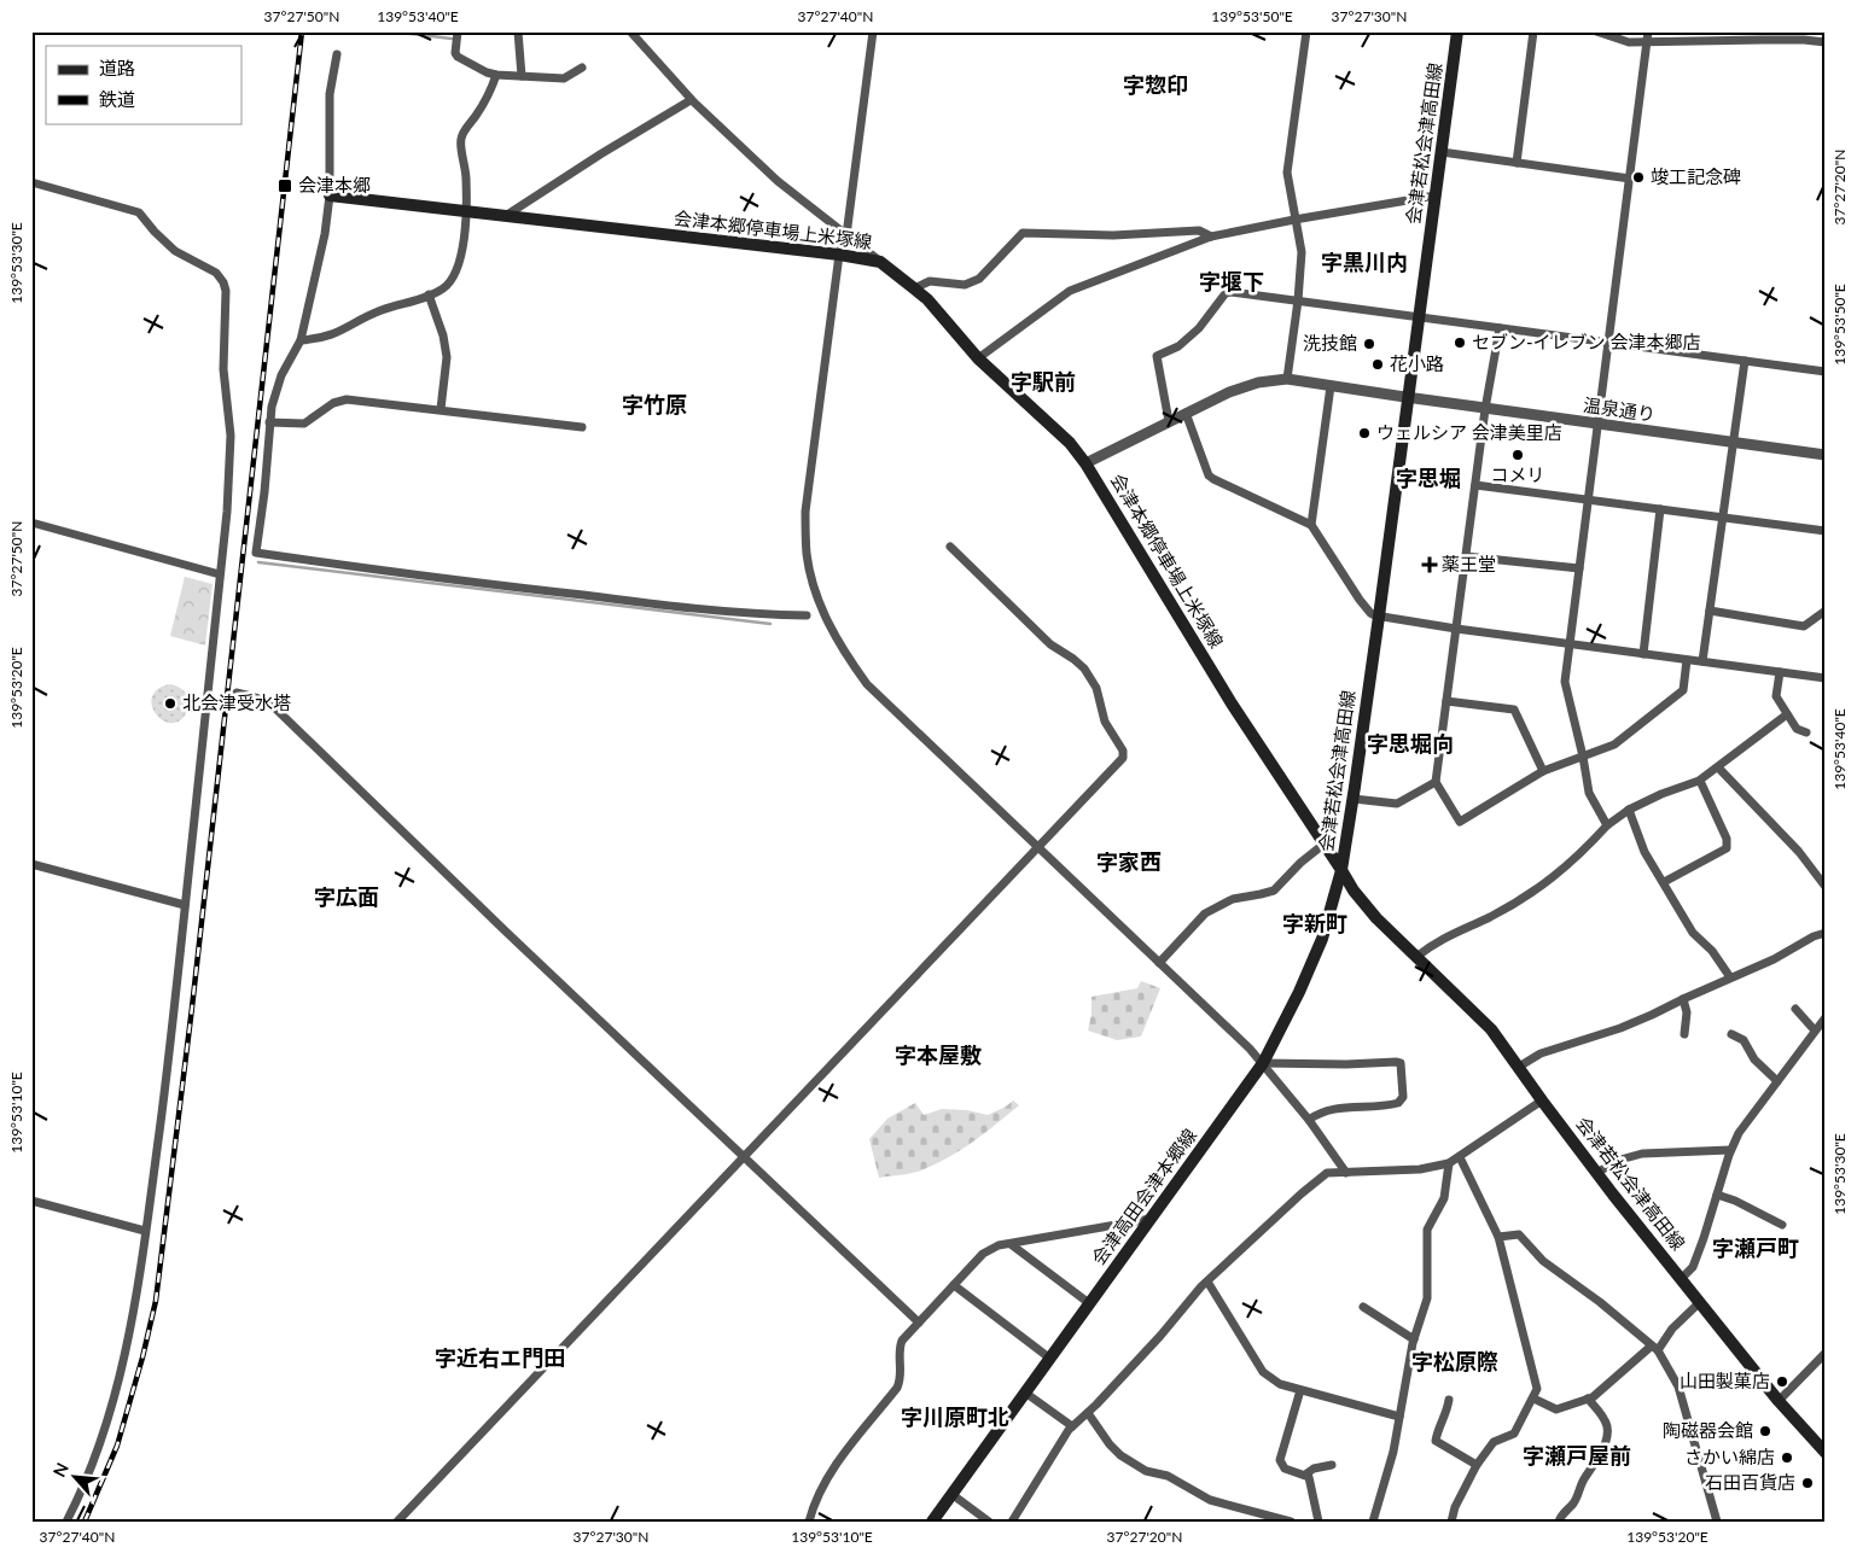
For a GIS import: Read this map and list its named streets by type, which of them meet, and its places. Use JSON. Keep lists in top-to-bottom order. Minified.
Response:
{"streets":{"main road":["会津若松会津高田線","会津本郷停車場上米塚線","会津高田会津本郷線"],"street":["温泉通り"]},"crossings":[["会津若松会津高田線","会津本郷停車場上米塚線"],["会津若松会津高田線","温泉通り"],["会津若松会津高田線","会津高田会津本郷線"],["会津本郷停車場上米塚線","温泉通り"],["会津本郷停車場上米塚線","会津高田会津本郷線"]],"districts":["字惣印","字黒川内","字堰下","字駅前","字竹原","字思堀","字思堀向","字家西","字広面","字新町","字本屋敷","字瀬戸町","字近右エ門田","字松原際","字川原町北","字瀬戸屋前"],"places":{"other":["竣工記念碑","セブン-イレブン 会津本郷店","洗技館","花小路","ウェルシア 会津美里店","コメリ","北会津受水塔","山田製菓店","陶磁器会館","さかい綿店","石田百貨店"],"transit":["会津本郷"],"health":["薬王堂"]},"legend":["道路","鉄道"],"north":"top left","coordinates":["37°27'50\"N","139°53'40\"E","37°27'40\"N","139°53'50\"E","37°27'30\"N","37°27'20\"N","139°53'30\"E","139°53'20\"E","139°53'10\"E"]}
